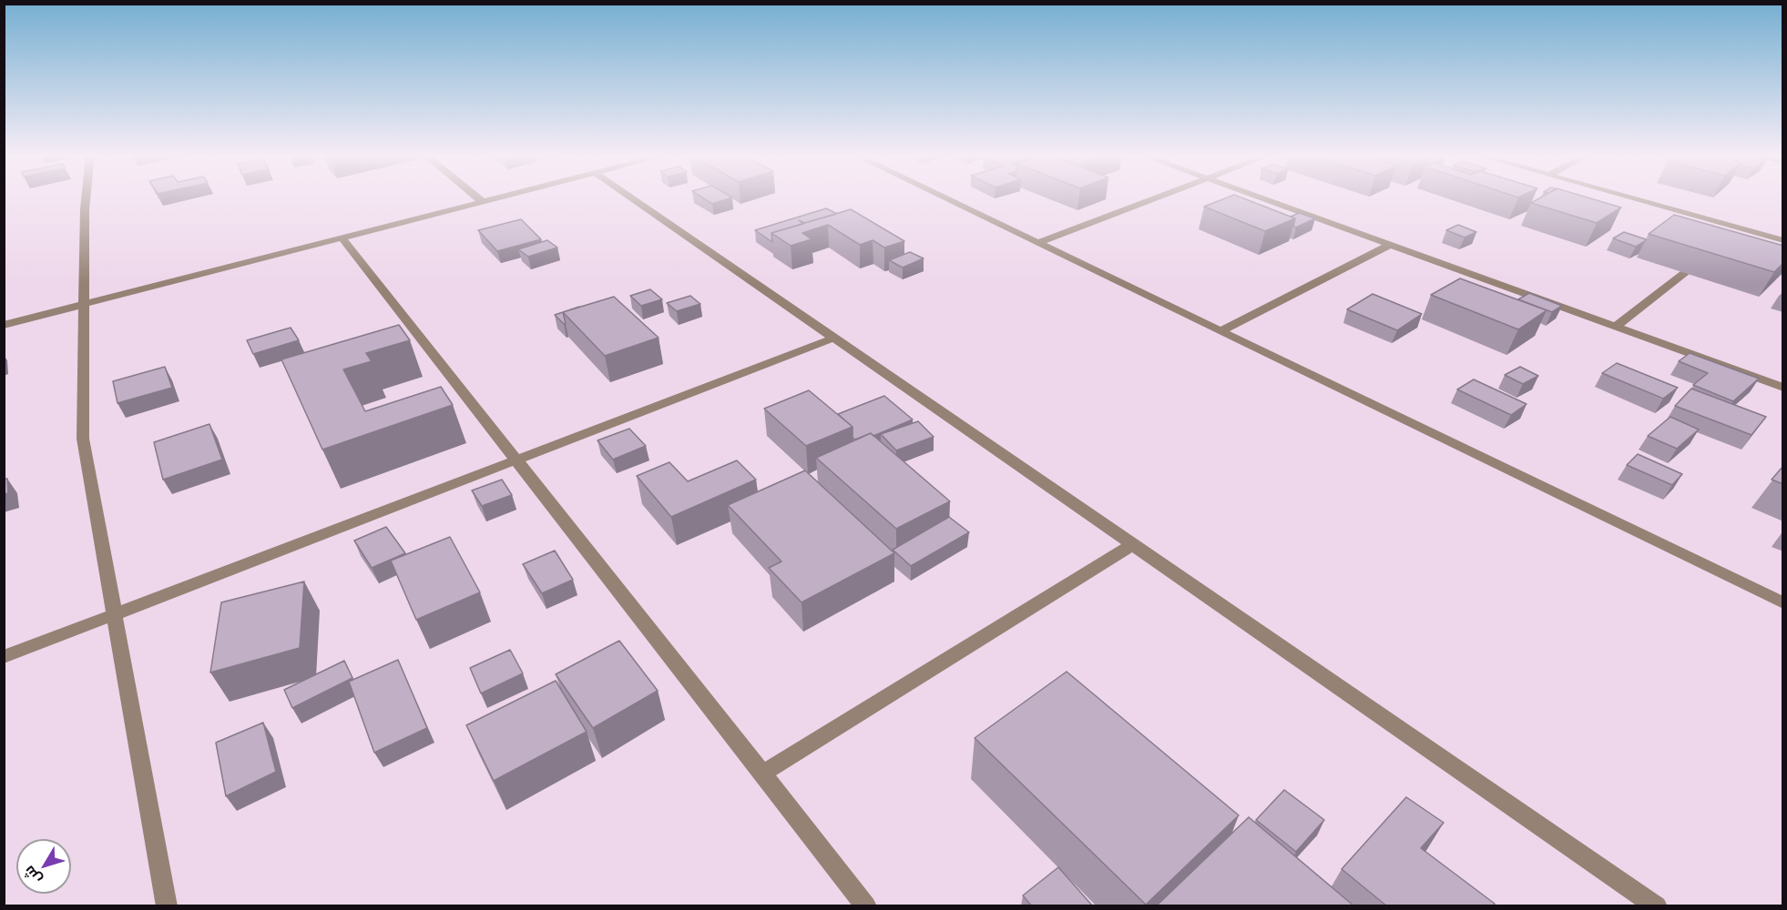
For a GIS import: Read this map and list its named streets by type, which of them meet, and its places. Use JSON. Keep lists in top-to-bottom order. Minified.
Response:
{"north":"bottom left"}
